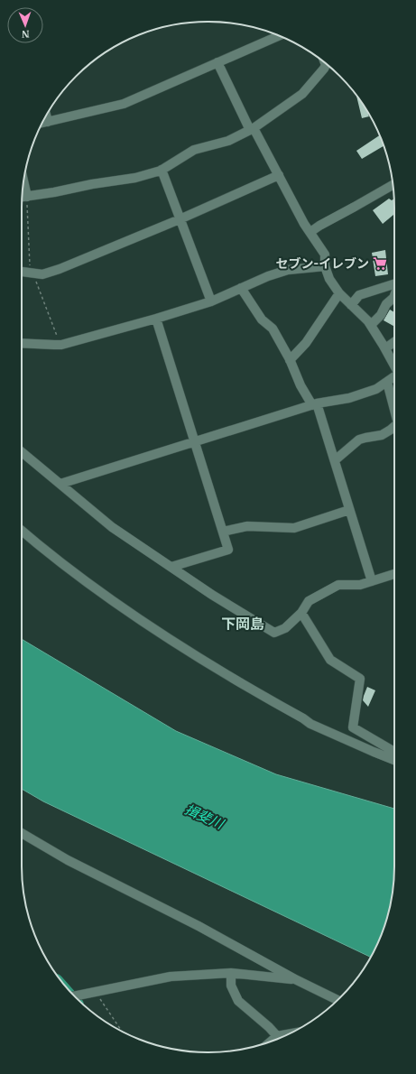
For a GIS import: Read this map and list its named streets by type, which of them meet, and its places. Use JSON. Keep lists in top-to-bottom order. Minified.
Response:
{"districts":["下岡島"],"water":["揖斐川"],"places":{"supermarket":["セブン-イレブン"]},"north":"bottom"}
